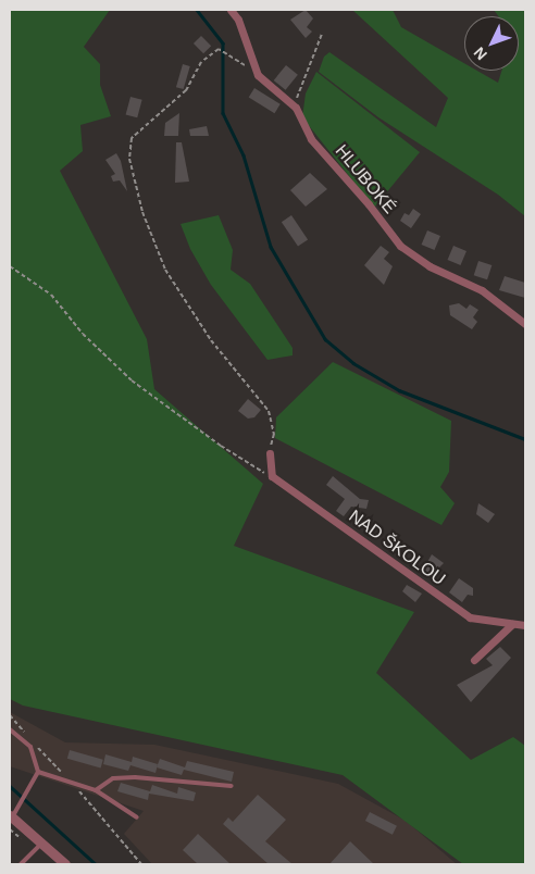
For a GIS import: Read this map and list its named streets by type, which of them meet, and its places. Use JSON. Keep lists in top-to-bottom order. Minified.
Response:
{"streets":{"street":["HLUBOKÉ","NAD ŠKOLOU"]},"north":"bottom left"}
